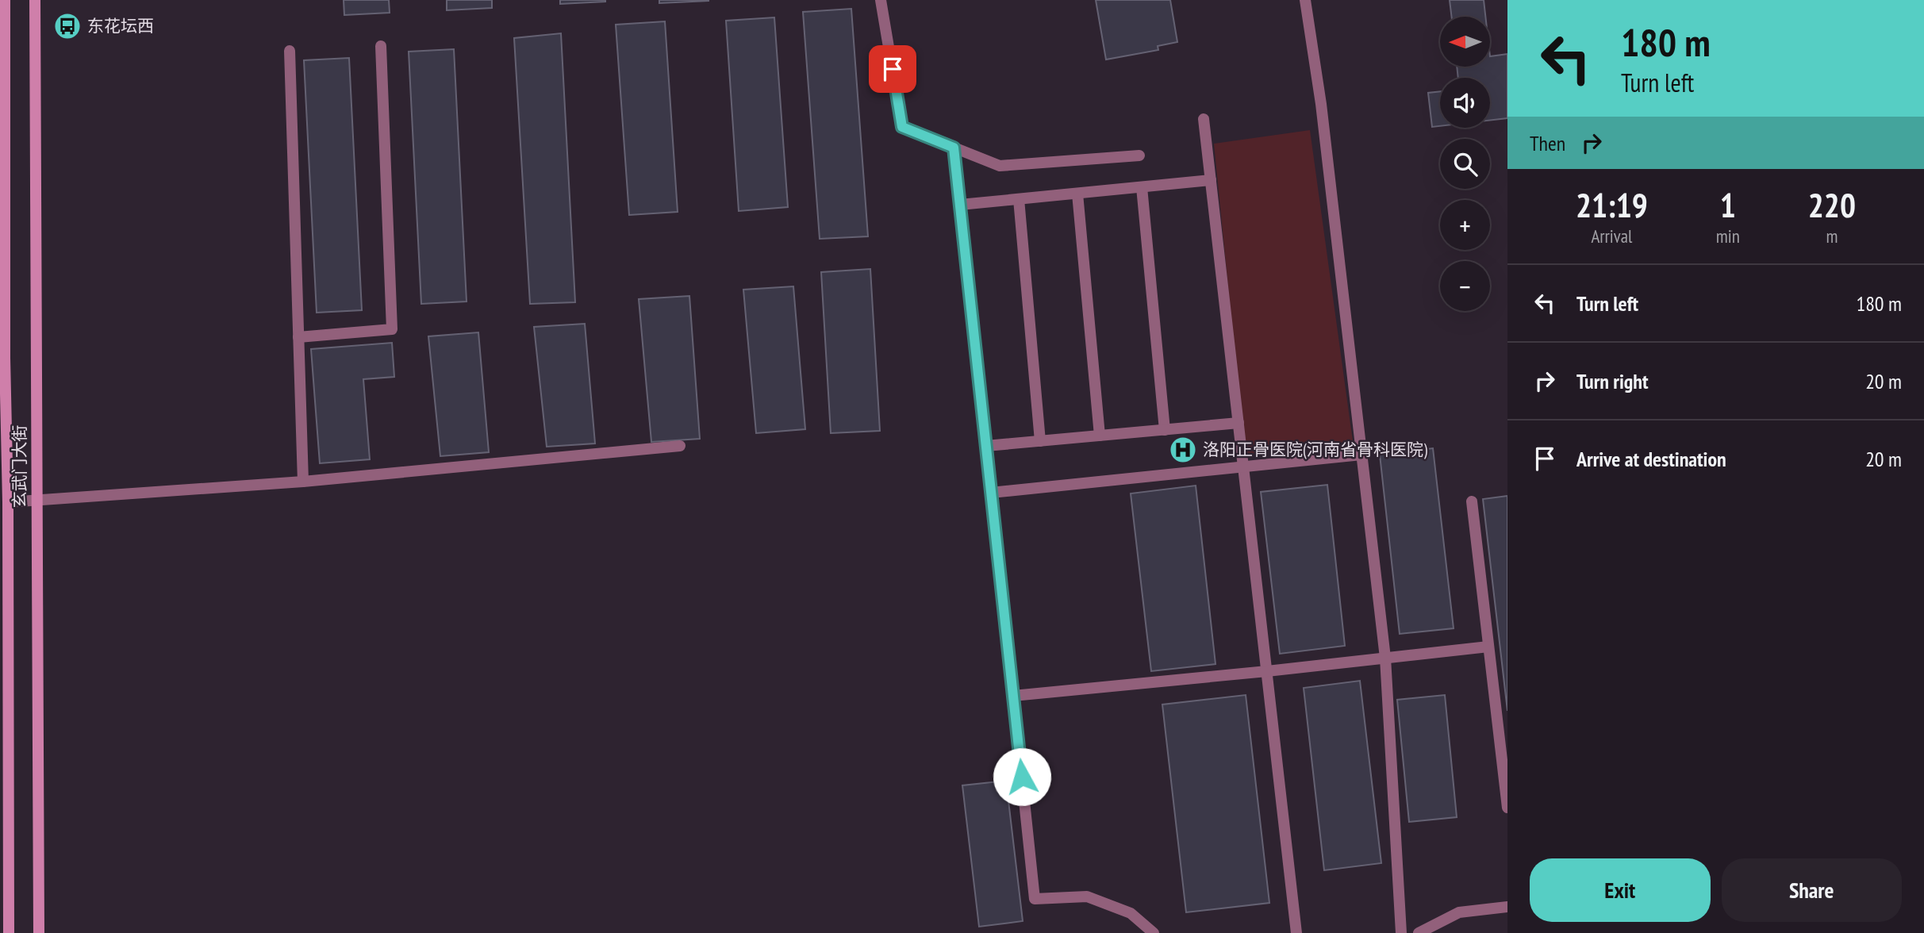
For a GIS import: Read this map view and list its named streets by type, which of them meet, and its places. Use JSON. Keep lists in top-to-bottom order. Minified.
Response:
{"streets":{"main road":["玄武门大街"]},"places":{"bus stop":["东花坛西"],"hospital":["洛阳正骨医院(河南省骨科医院)"]},"north":"left","page":{"turn":["180 m","Turn left"],"map_buttons":["+","−"],"then":"Then","eta":["21:19","Arrival","1","min","220","m"],"list":[{"name":"Turn left","value":"180 m"},{"name":"Turn right","value":"20 m"},{"name":"Arrive at destination","value":"20 m"}],"buttons":["Exit","Share"]}}
